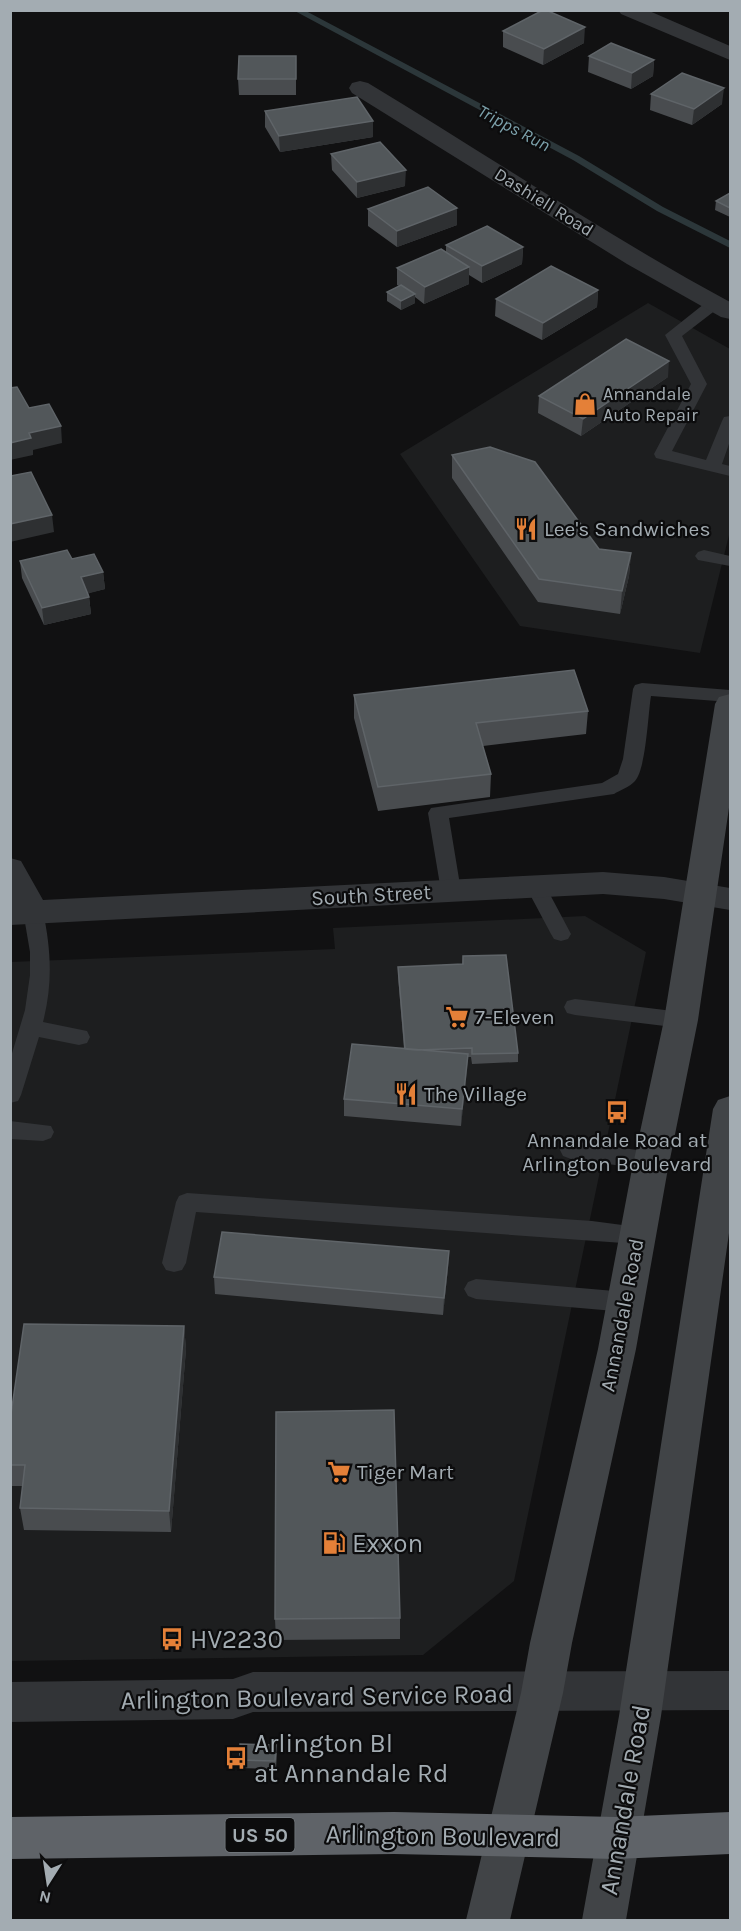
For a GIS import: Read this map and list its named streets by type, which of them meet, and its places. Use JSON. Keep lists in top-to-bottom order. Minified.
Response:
{"streets":{"highway":["US 50","Arlington Boulevard"],"main road":["Annandale Road"],"street":["Dashiell Road","South Street","Arlington Boulevard Service Road"]},"crossings":[["South Street","Annandale Road"],["Annandale Road","Arlington Boulevard Service Road"],["Annandale Road","Arlington Boulevard"]],"water":["Tripps Run"],"places":{"shop":["Annandale Auto Repair"],"restaurant":["Lee's Sandwiches","The Village"],"supermarket":["7-Eleven","Tiger Mart"],"bus stop":["Annandale Road at Arlington Boulevard","HV2230","Arlington Bl at Annandale Rd"],"fuel station":["Exxon"]},"north":"bottom"}
